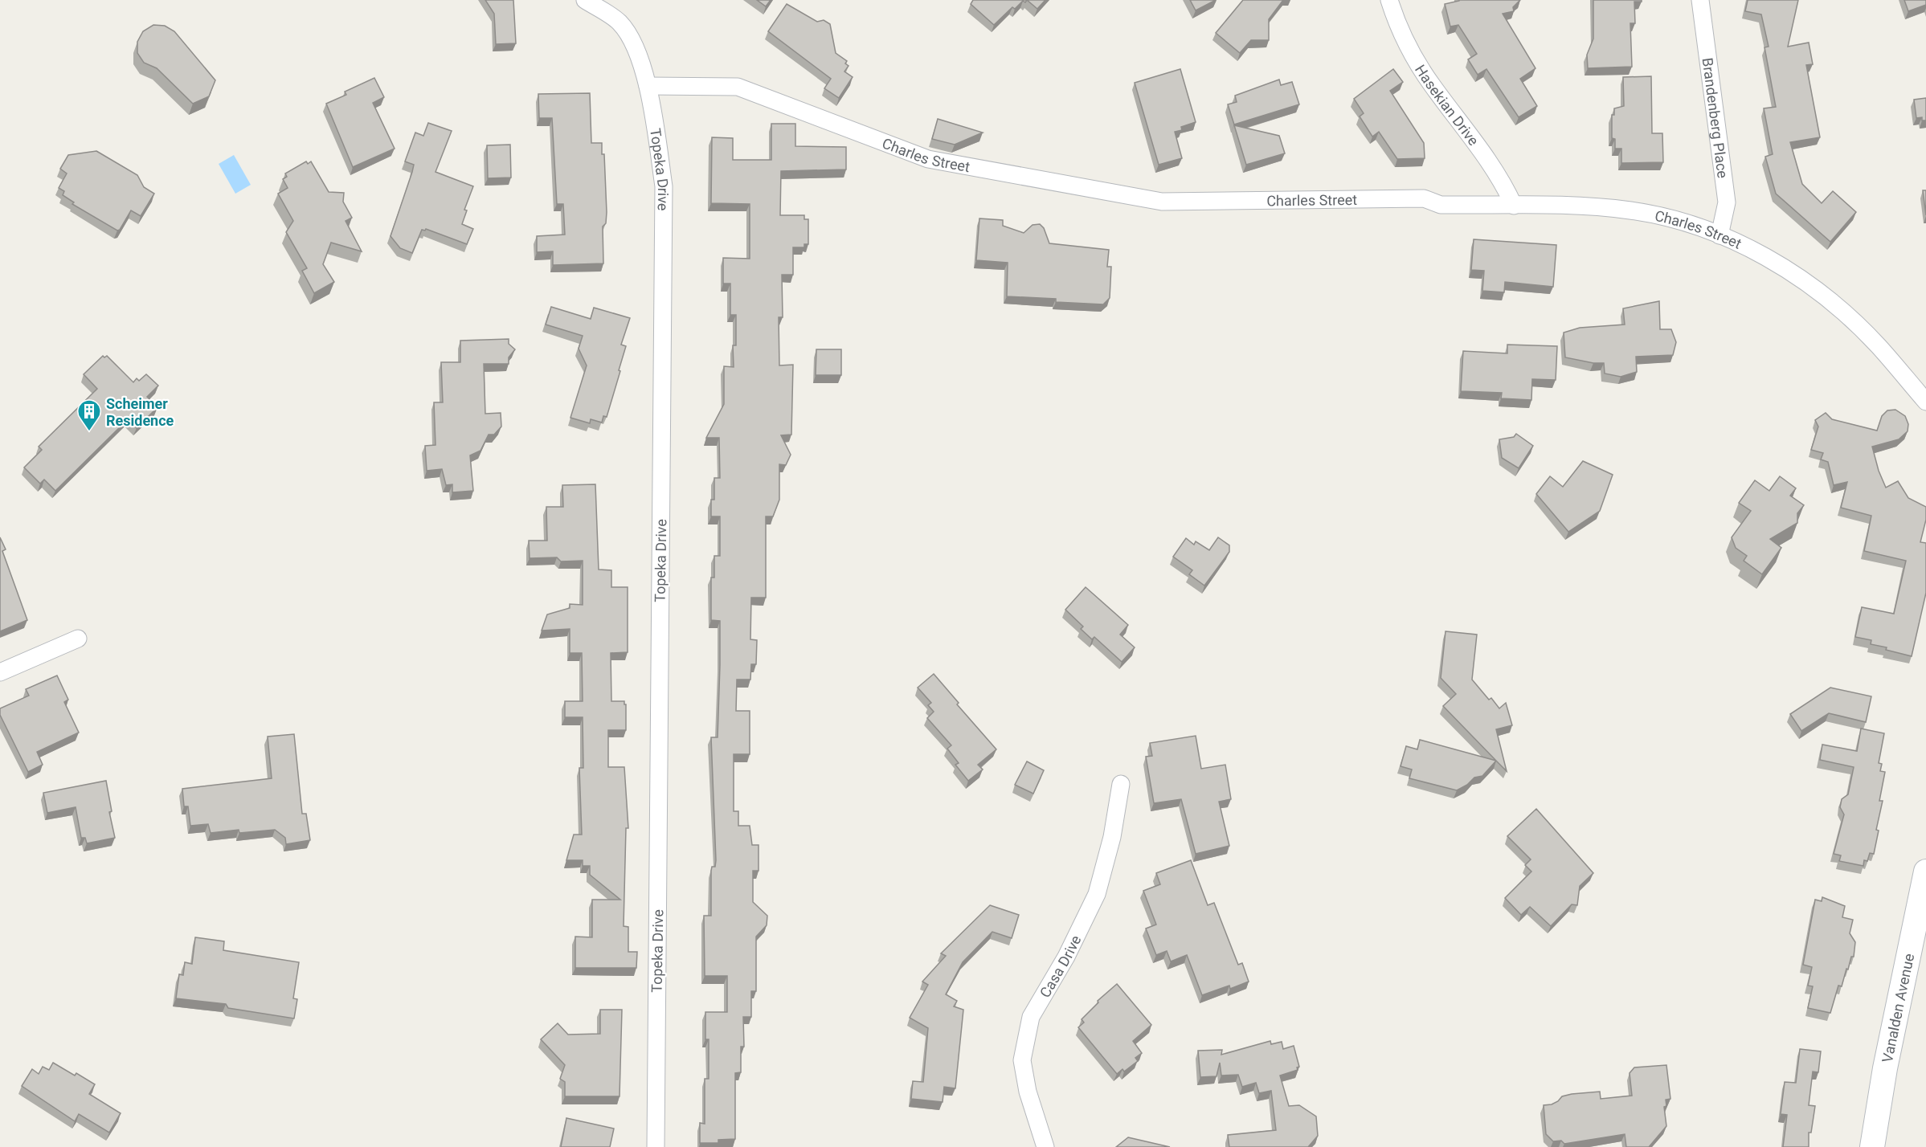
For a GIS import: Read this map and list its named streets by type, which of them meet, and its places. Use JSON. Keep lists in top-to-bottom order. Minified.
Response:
{"streets":{"main road":["Vanalden Avenue"],"street":["Hasekian Drive","Brandenberg Place","Charles Street","Topeka Drive","Casa Drive"]},"crossings":[["Hasekian Drive","Charles Street"],["Brandenberg Place","Charles Street"],["Charles Street","Topeka Drive"]],"places":{"building":["Scheimer Residence"]}}
